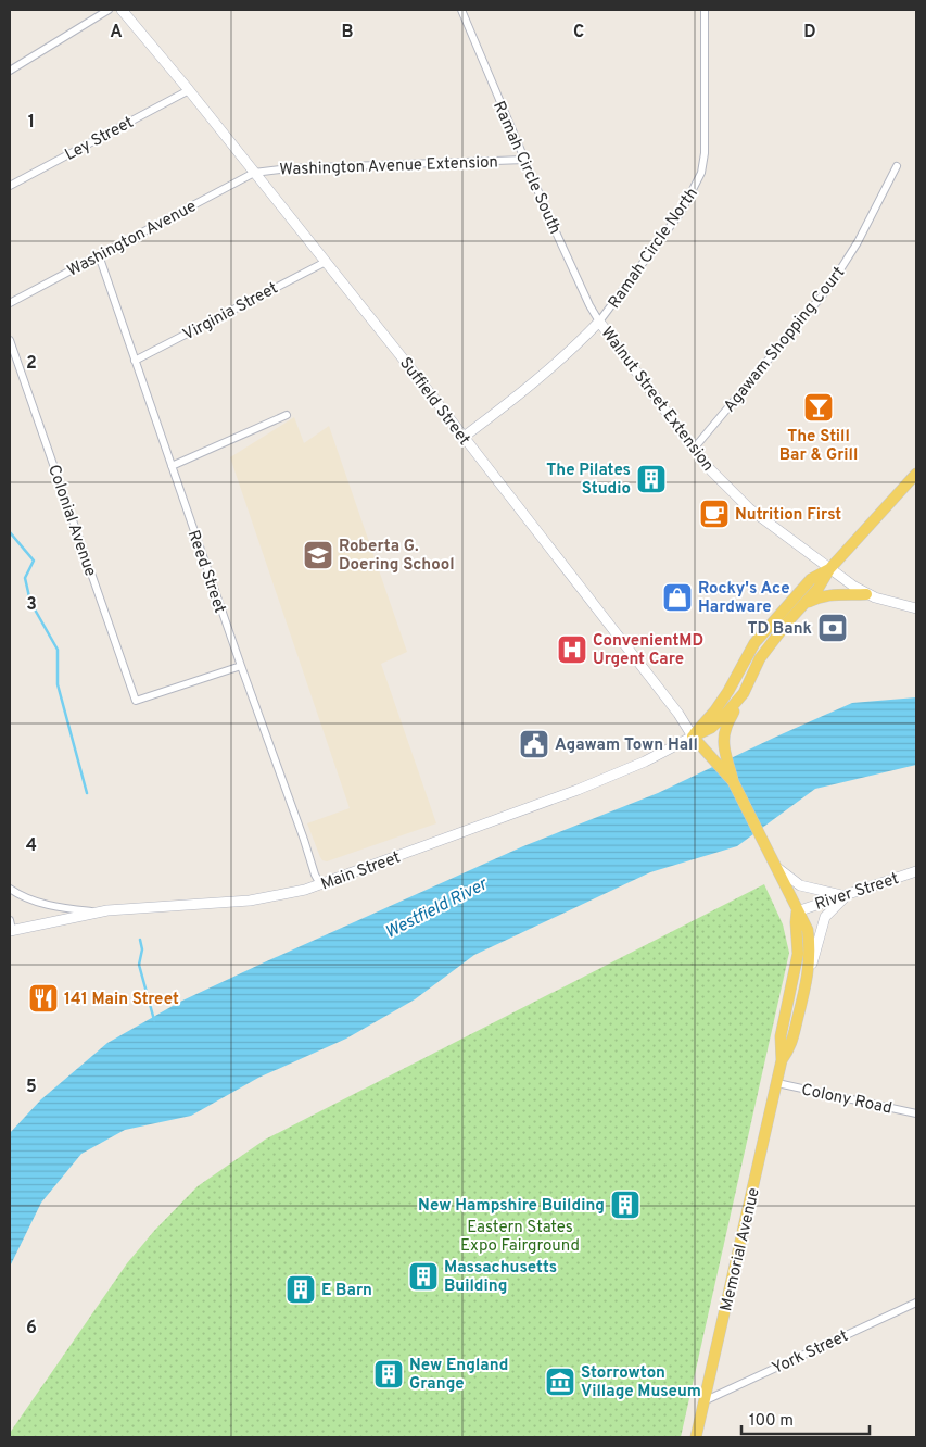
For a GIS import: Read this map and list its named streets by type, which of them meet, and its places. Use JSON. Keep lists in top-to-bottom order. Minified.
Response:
{"streets":{"main road":["Walnut Street Extension","Suffield Street","Main Street","River Street","Memorial Avenue"],"street":["Ley Street","Washington Avenue Extension","Ramah Circle South","Washington Avenue","Ramah Circle North","Virginia Street","Agawam Shopping Court","Colonial Avenue","Reed Street","Colony Road","York Street"]},"crossings":[["Ley Street","Suffield Street"],["Washington Avenue Extension","Ramah Circle South"],["Washington Avenue Extension","Washington Avenue"],["Washington Avenue Extension","Suffield Street"],["Ramah Circle South","Ramah Circle North"],["Ramah Circle South","Walnut Street Extension"],["Washington Avenue","Suffield Street"],["Washington Avenue","Reed Street"],["Ramah Circle North","Walnut Street Extension"],["Virginia Street","Suffield Street"],["Virginia Street","Reed Street"],["Agawam Shopping Court","Walnut Street Extension"],["Walnut Street Extension","Suffield Street"],["Suffield Street","Main Street"],["Suffield Street","Memorial Avenue"],["Colonial Avenue","Reed Street"],["Reed Street","Main Street"],["River Street","Memorial Avenue"],["Colony Road","Memorial Avenue"],["Memorial Avenue","York Street"]],"water":["Westfield River"],"parks":["Eastern States Expo Fairground"],"places":{"bar":["The Still Bar & Grill"],"building":["The Pilates Studio","New Hampshire Building","Massachusetts Building","E Barn","New England Grange"],"cafe":["Nutrition First"],"school or university":["Roberta G. Doering School"],"shop":["Rocky's Ace Hardware"],"bank":["TD Bank"],"hospital":["ConvenientMD Urgent Care"],"public building":["Agawam Town Hall"],"restaurant":["141 Main Street"],"museum":["Storrowton Village Museum"]},"scale_bar":"100 m","grid":{"columns":["A","B","C","D"],"rows":["1","2","3","4","5","6"]}}
